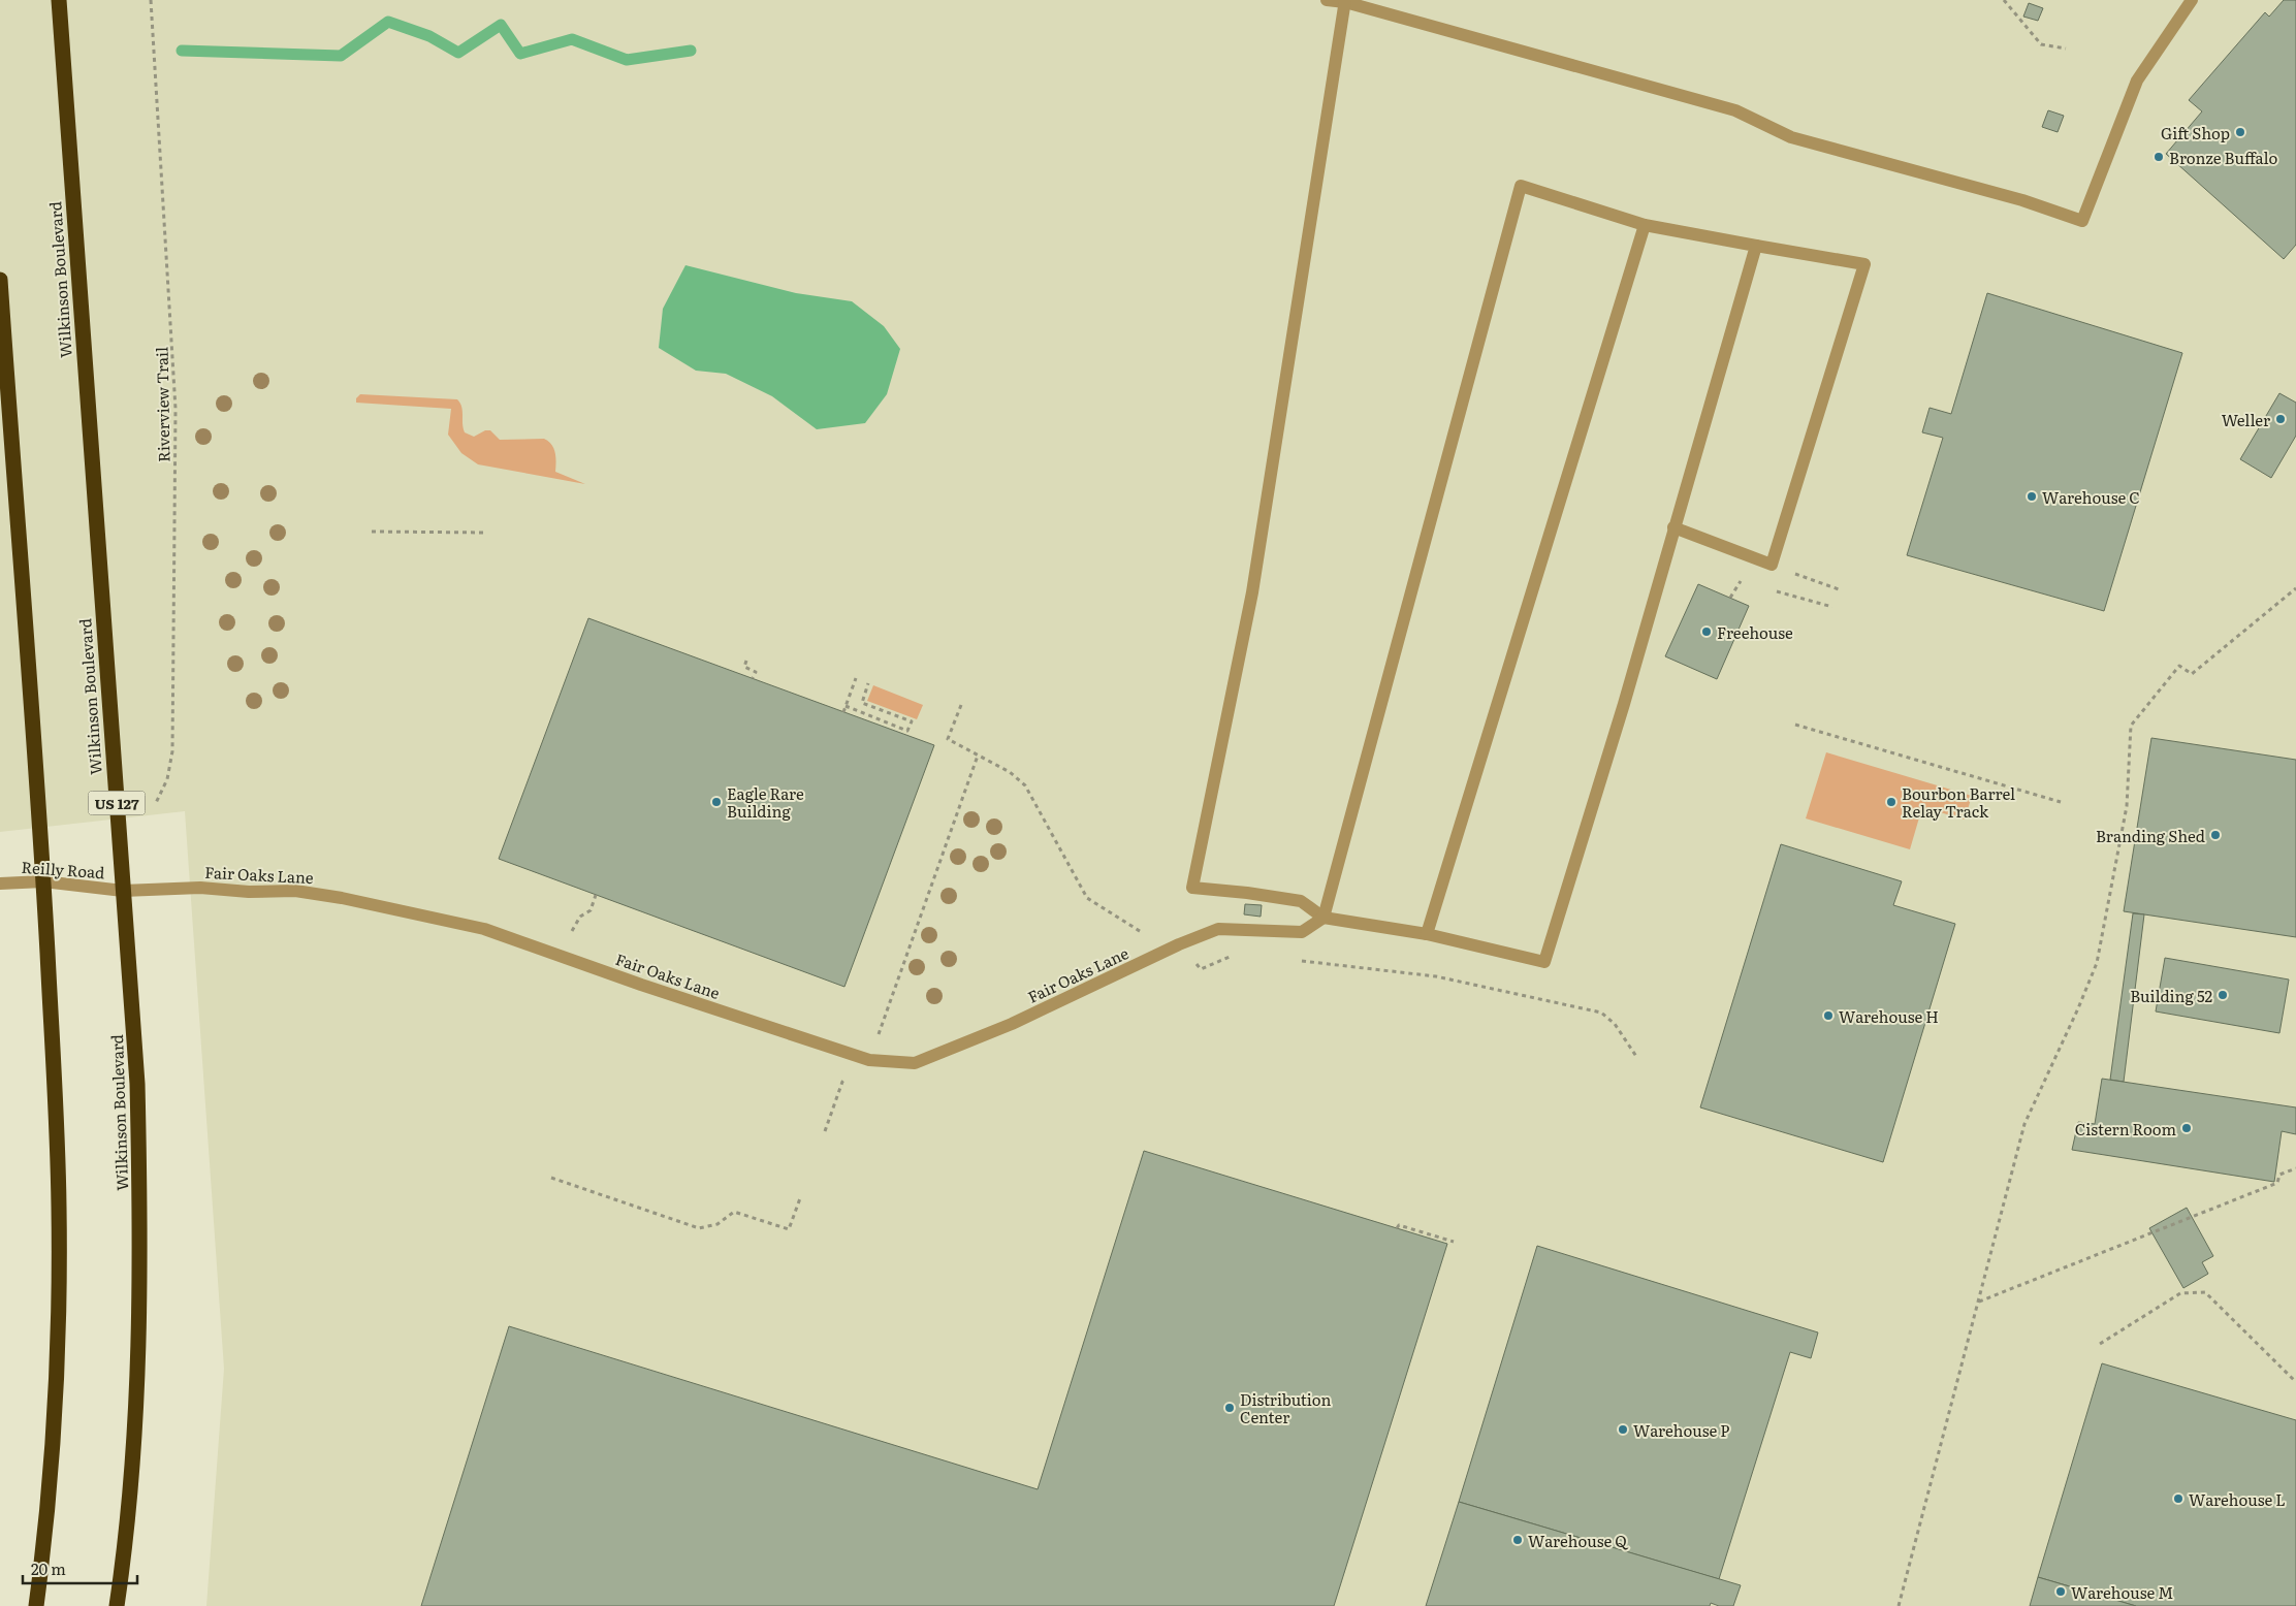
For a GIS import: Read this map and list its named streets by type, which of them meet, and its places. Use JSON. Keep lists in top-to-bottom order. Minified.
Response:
{"streets":{"highway":["Wilkinson Boulevard","US 127"],"street":["Reilly Road","Fair Oaks Lane"],"path":["Riverview Trail"]},"crossings":[["Wilkinson Boulevard","Reilly Road"],["Wilkinson Boulevard","Fair Oaks Lane"],["Reilly Road","Fair Oaks Lane"]],"places":["Gift Shop","Bronze Buffalo","Weller","Warehouse C","Freehouse","Eagle Rare Building","Bourbon Barrel Relay Track","Branding Shed","Building 52","Warehouse H","Cistern Room","Distribution Center","Warehouse P","Warehouse L","Warehouse Q","Warehouse M"],"scale_bar":"20 m"}
